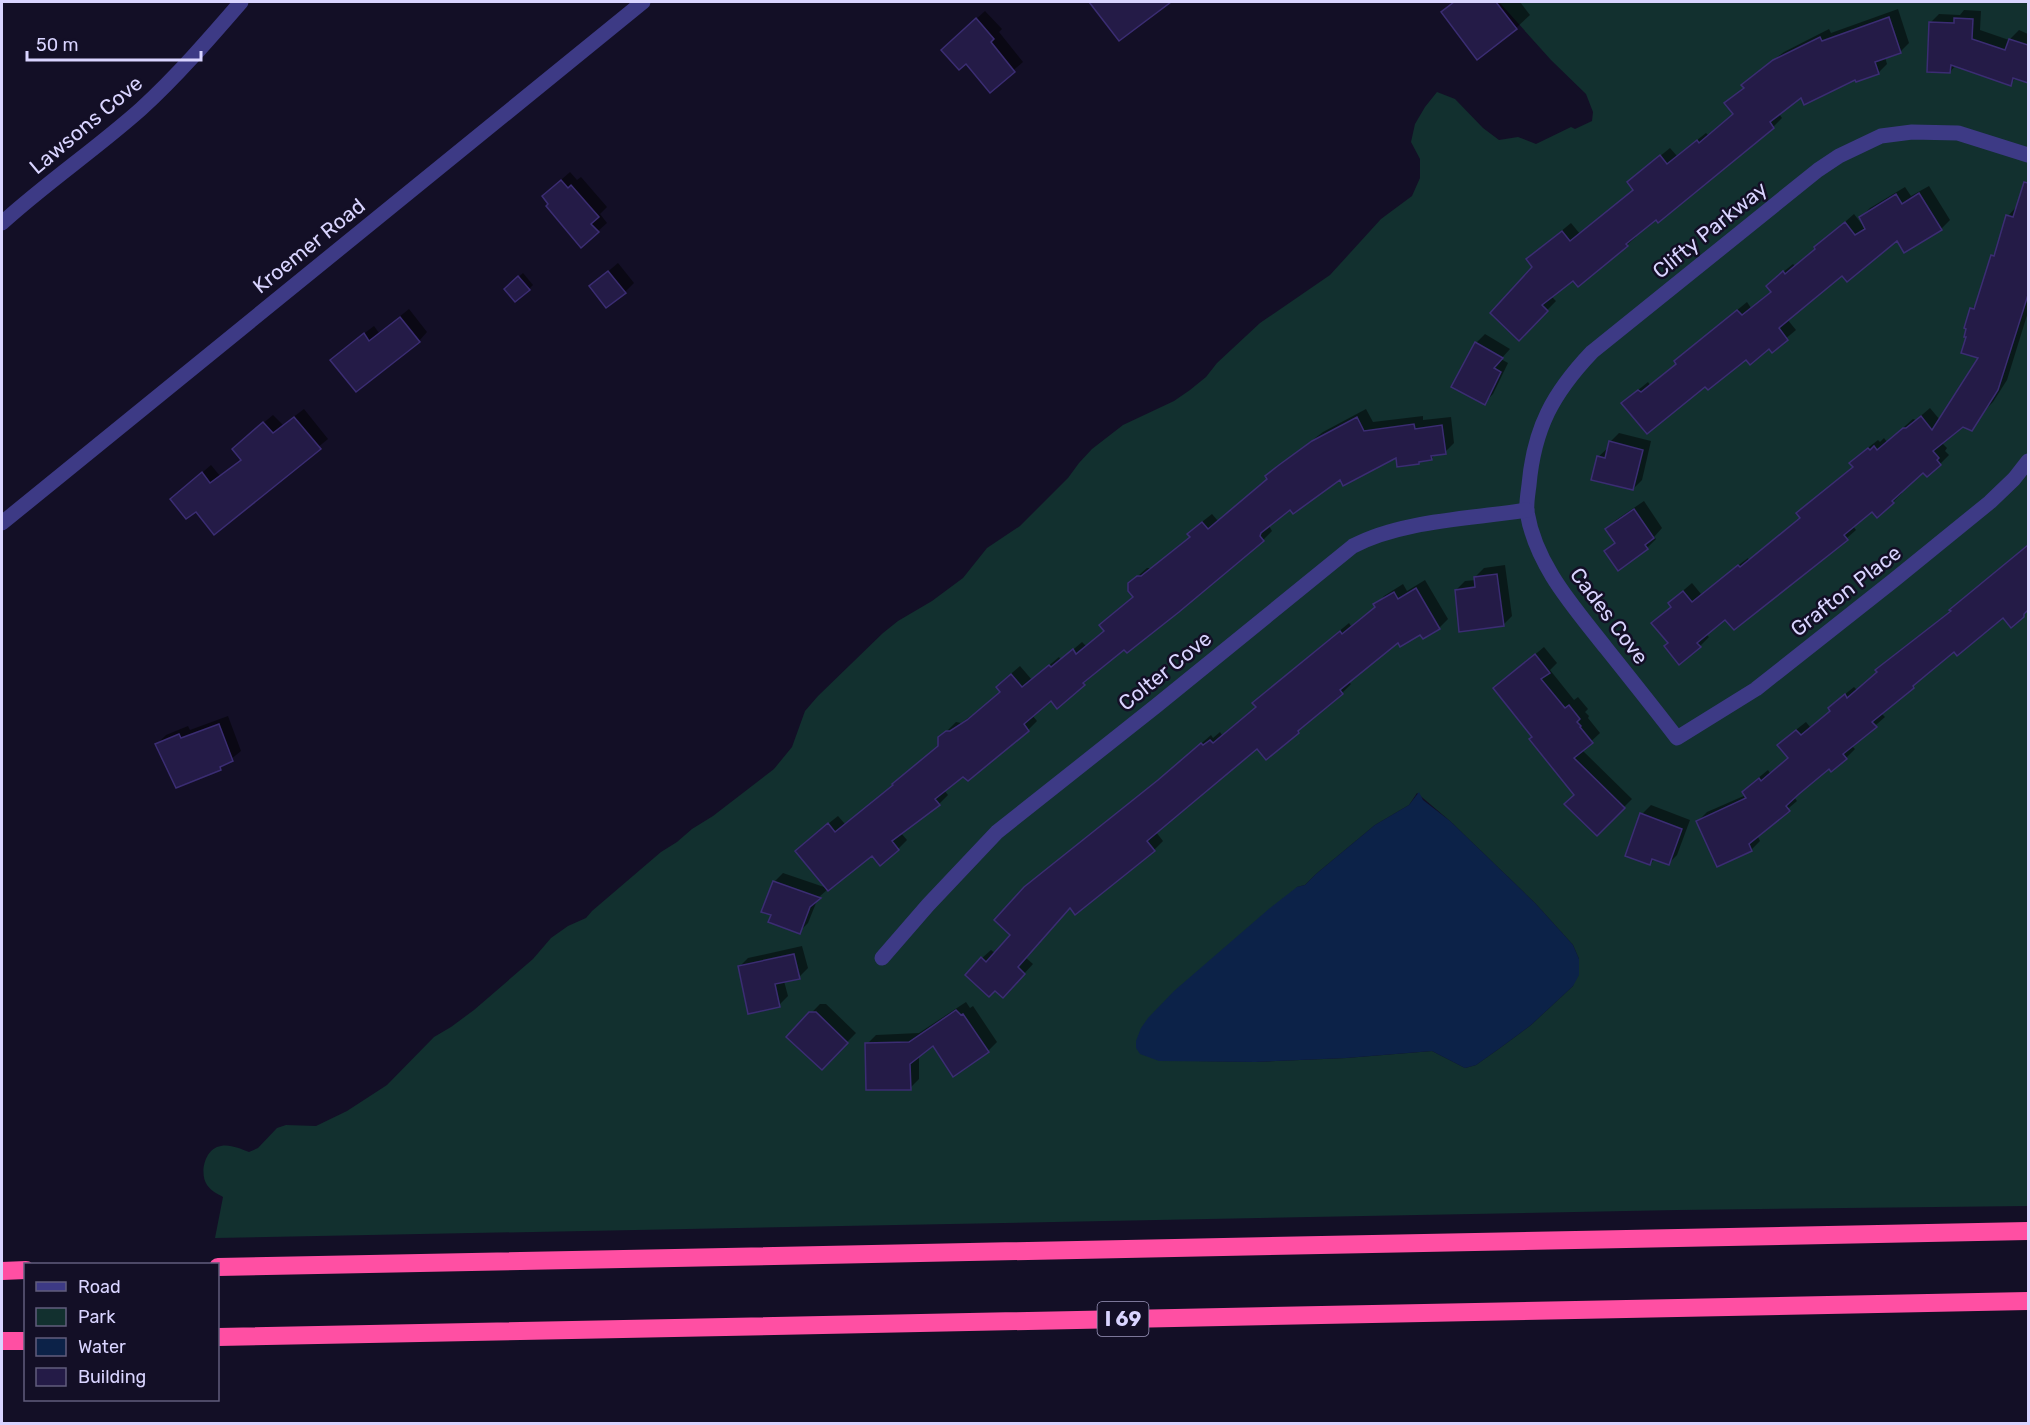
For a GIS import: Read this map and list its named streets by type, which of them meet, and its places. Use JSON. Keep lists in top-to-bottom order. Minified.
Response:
{"streets":{"highway":["I 69"],"street":["Lawsons Cove","Clifty Parkway","Kroemer Road","Grafton Place","Cades Cove","Colter Cove"]},"crossings":[["Clifty Parkway","Cades Cove"],["Clifty Parkway","Colter Cove"],["Grafton Place","Cades Cove"],["Cades Cove","Colter Cove"]],"legend":["Road","Park","Water","Building"],"scale_bar":"50 m"}
